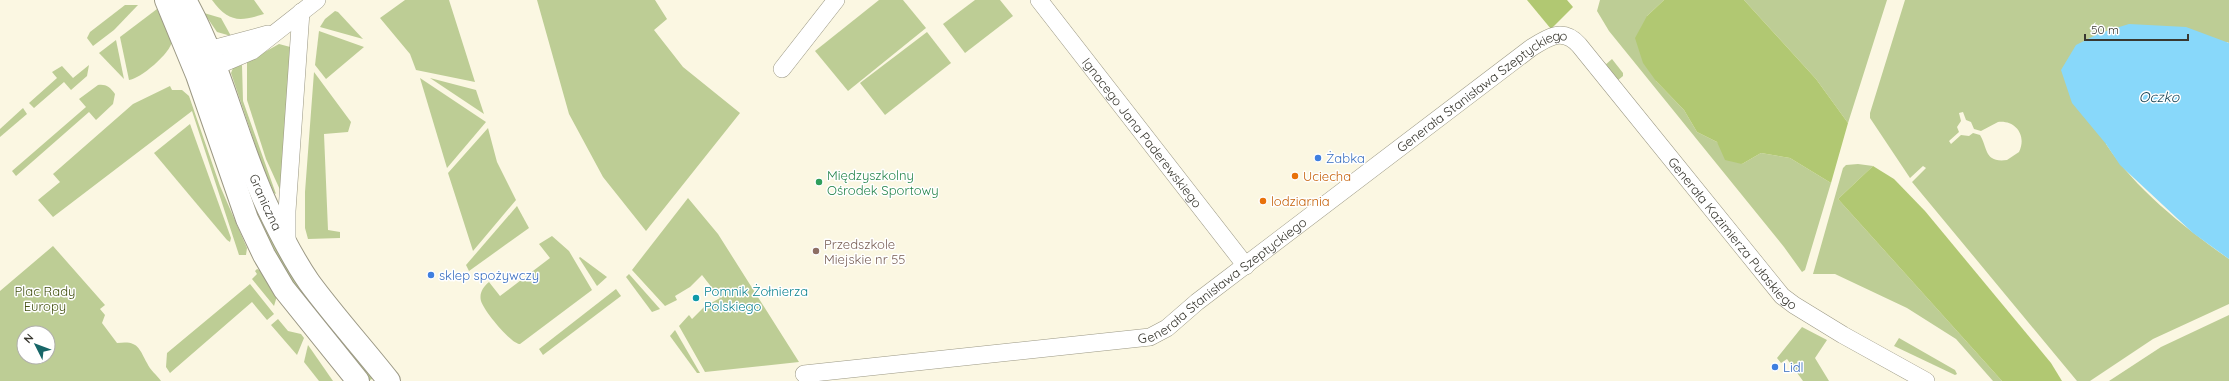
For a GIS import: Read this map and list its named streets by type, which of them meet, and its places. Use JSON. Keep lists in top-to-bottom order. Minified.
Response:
{"streets":{"street":["Generała Stanisława Szeptyckiego","Ignacego Jana Paderewskiego","Graniczna","Generała Kazimierza Pułaskiego"]},"crossings":[["Generała Stanisława Szeptyckiego","Ignacego Jana Paderewskiego"],["Generała Stanisława Szeptyckiego","Generała Kazimierza Pułaskiego"]],"water":["Oczko"],"parks":["Plac Rady Europy"],"places":["Żabka","Uciecha","Międzyszkolny Ośrodek Sportowy","lodziarnia","Przedszkole Miejskie nr 55","sklep spożywczy","Pomnik Żołnierza Polskiego","Lidl"],"scale_bar":"50 m","north":"top left"}
